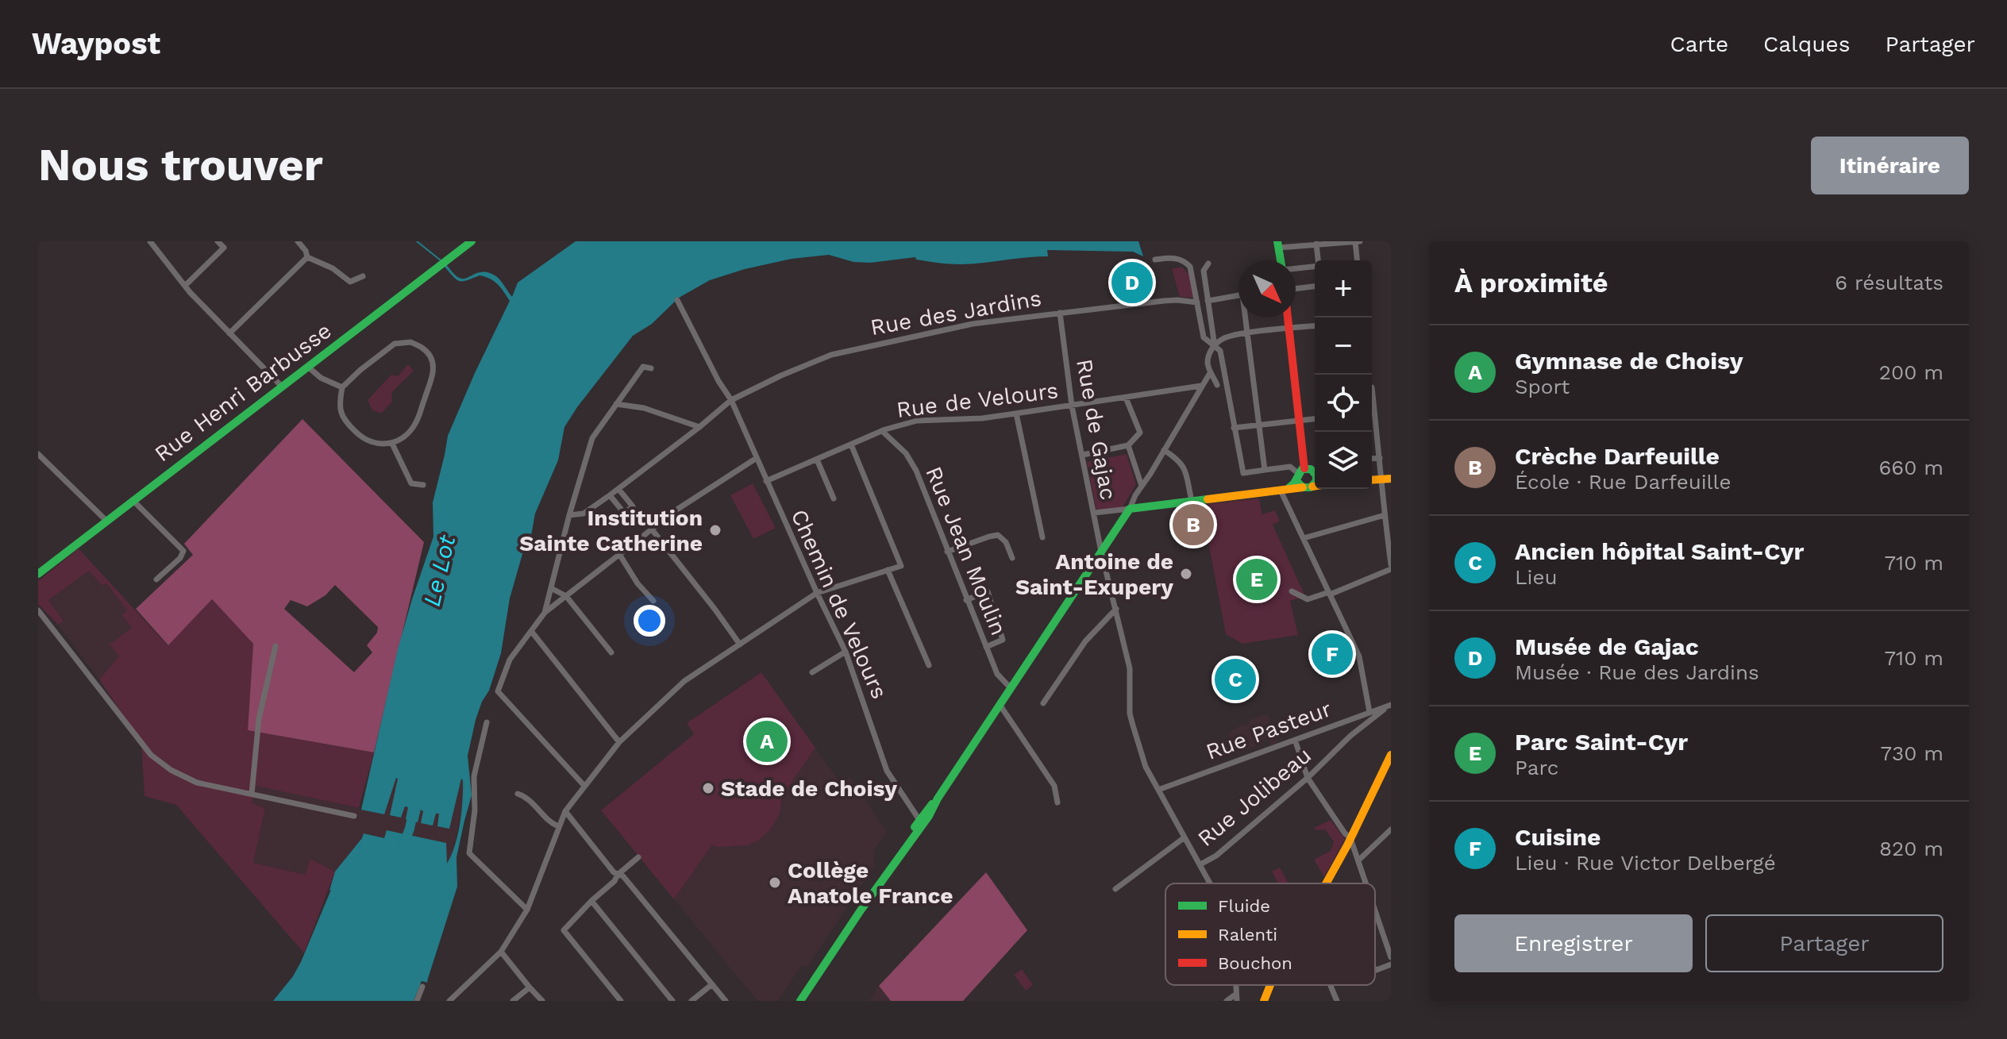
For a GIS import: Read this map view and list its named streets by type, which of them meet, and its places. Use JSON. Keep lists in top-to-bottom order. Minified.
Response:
{"streets":{"main road":["Rue Henri Barbusse"],"street":["Rue des Jardins","Rue de Velours","Rue de Gajac","Rue Jean Moulin","Chemin de Velours","Rue Pasteur","Rue Jolibeau"]},"crossings":[["Rue des Jardins","Rue de Gajac"],["Rue des Jardins","Chemin de Velours"],["Rue de Velours","Rue de Gajac"],["Rue de Velours","Rue Jean Moulin"],["Rue de Velours","Chemin de Velours"],["Rue de Gajac","Rue Pasteur"],["Rue de Gajac","Rue Jolibeau"],["Rue Pasteur","Rue Jolibeau"]],"water":["Le Lot"],"places":["Institution Sainte Catherine","Antoine de Saint-Exupery","Stade de Choisy","Collège Anatole France"],"legend":["Fluide","Ralenti","Bouchon"],"north":"bottom right","page":{"header":"Waypost","nav":["Carte","Calques","Partager"],"buttons":["Itinéraire",["Enregistrer","Partager"]],"title":"Nous trouver","heading":["À proximité","6 résultats"],"pins":["D","B","E","F","C","A"],"map_buttons":["+","−"],"list":[{"mark":"A","name":"Gymnase de Choisy","note":"Sport","value":"200 m"},{"mark":"B","name":"Crèche Darfeuille","note":"École · Rue Darfeuille","value":"660 m"},{"mark":"C","name":"Ancien hôpital Saint-Cyr","note":"Lieu","value":"710 m"},{"mark":"D","name":"Musée de Gajac","note":"Musée · Rue des Jardins","value":"710 m"},{"mark":"E","name":"Parc Saint-Cyr","note":"Parc","value":"730 m"},{"mark":"F","name":"Cuisine","note":"Lieu · Rue Victor Delbergé","value":"820 m"}]}}
